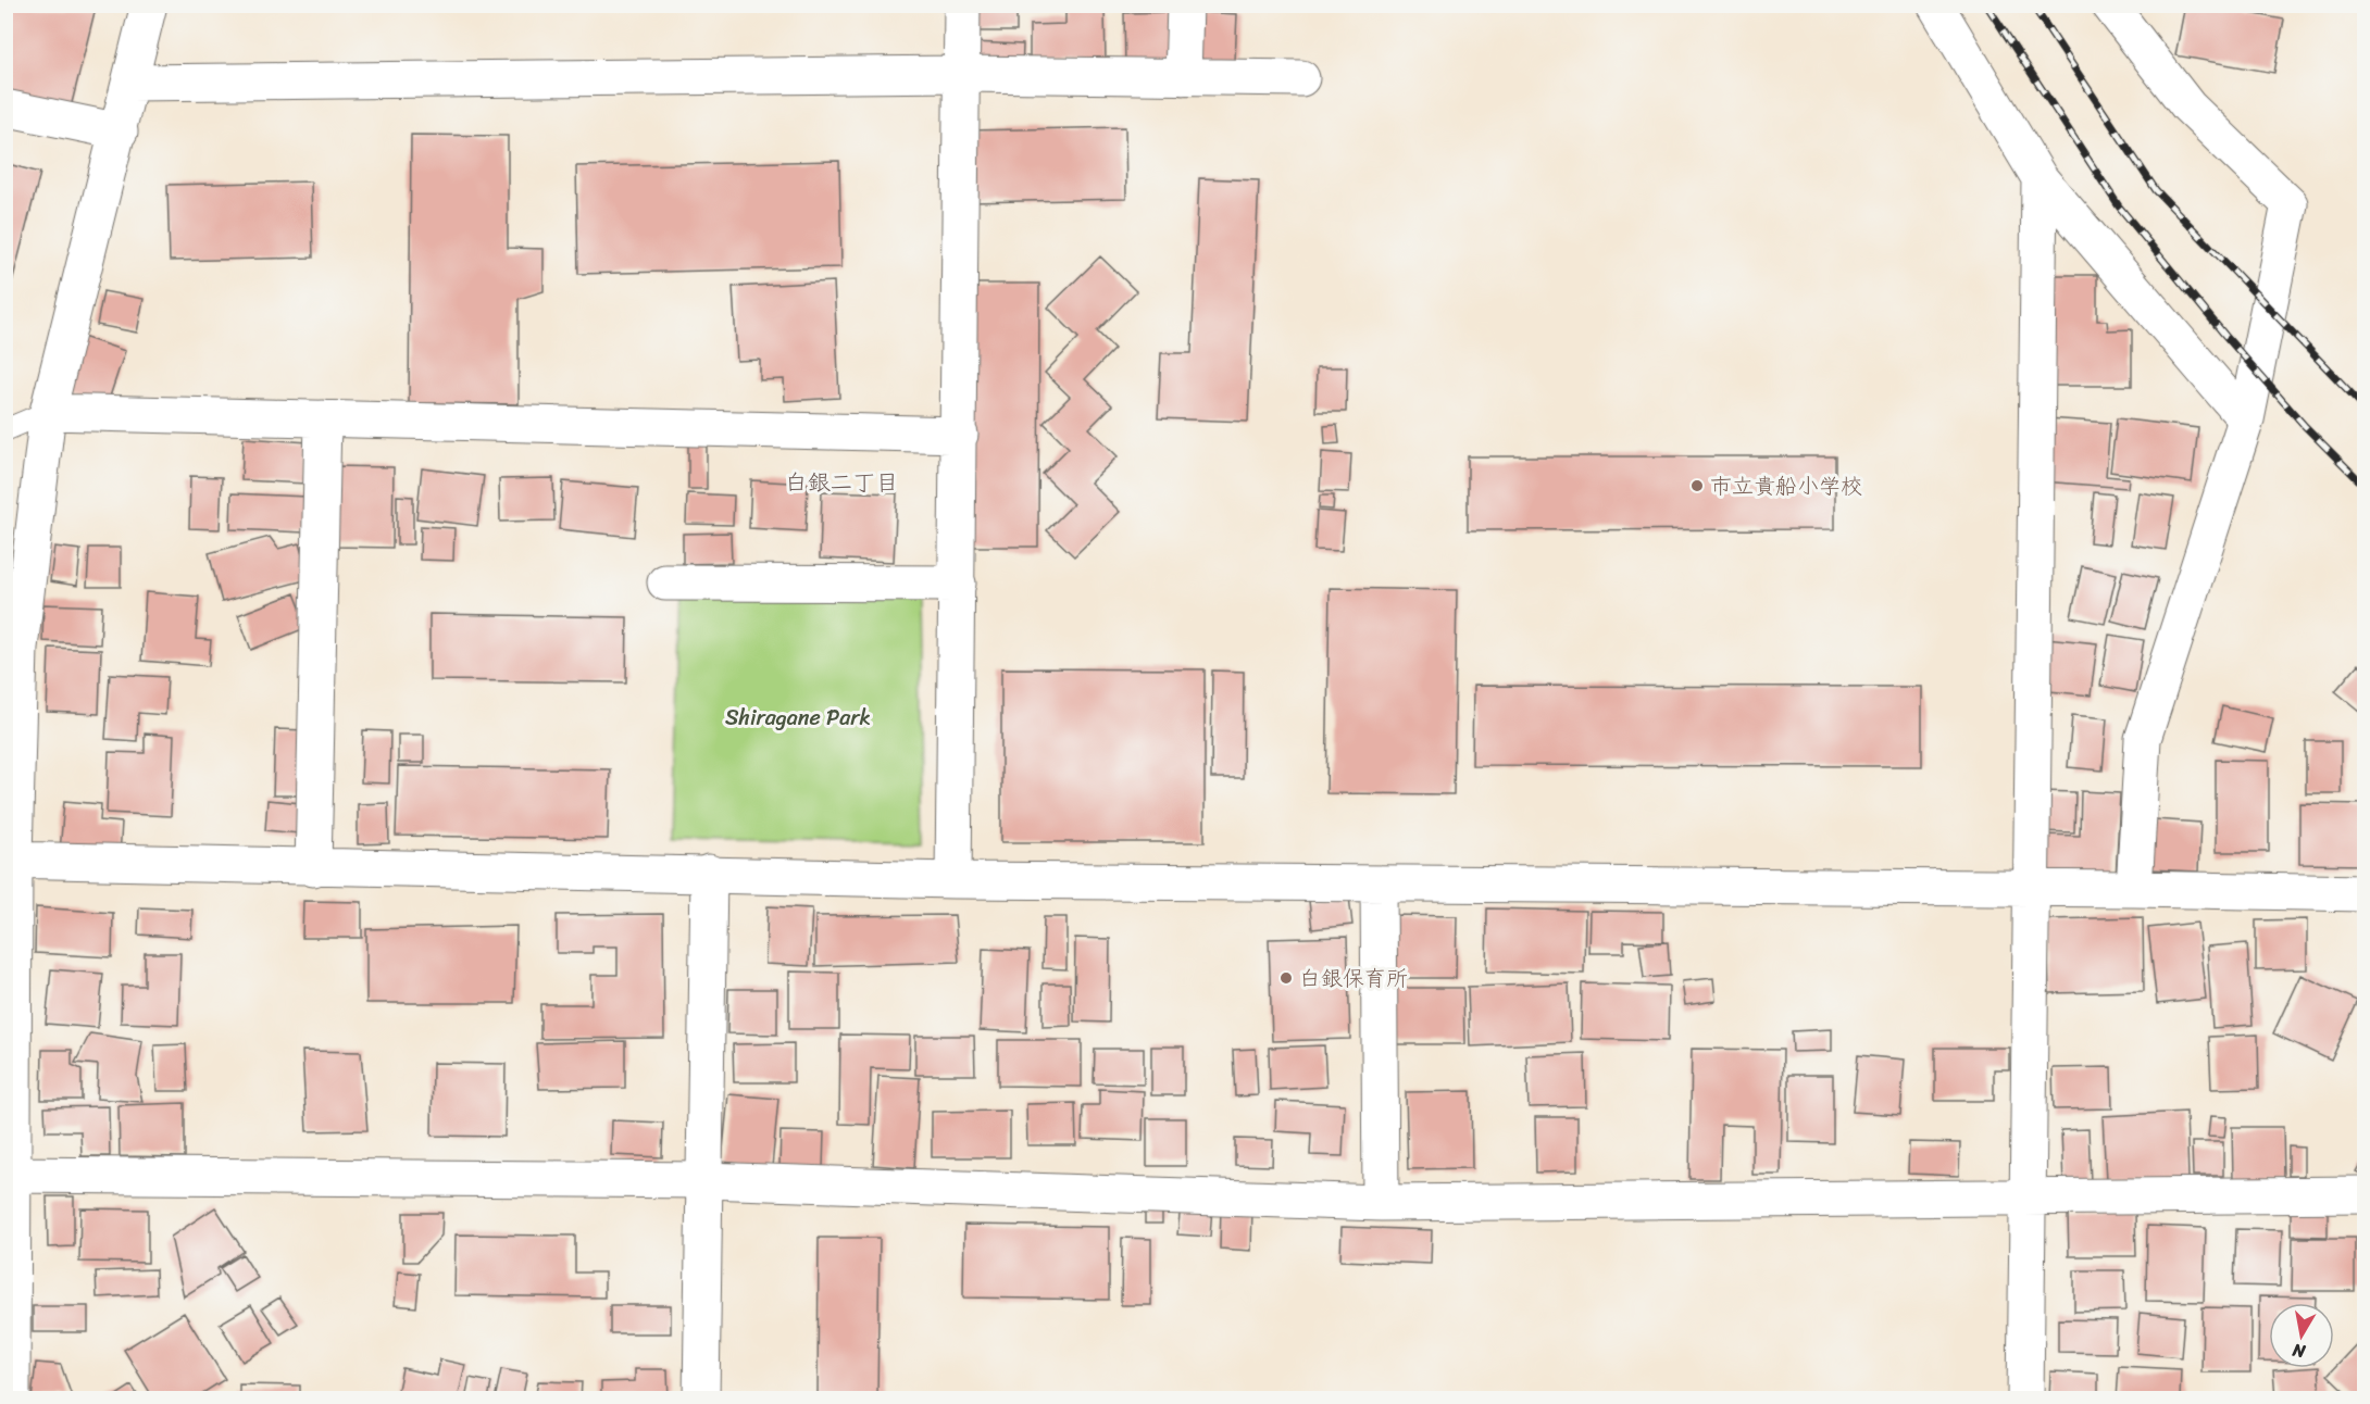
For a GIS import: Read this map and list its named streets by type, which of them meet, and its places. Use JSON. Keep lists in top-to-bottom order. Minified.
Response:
{"districts":["白銀二丁目"],"parks":["Shiragane Park"],"places":["市立貴船小学校","白銀保育所"],"north":"bottom"}
